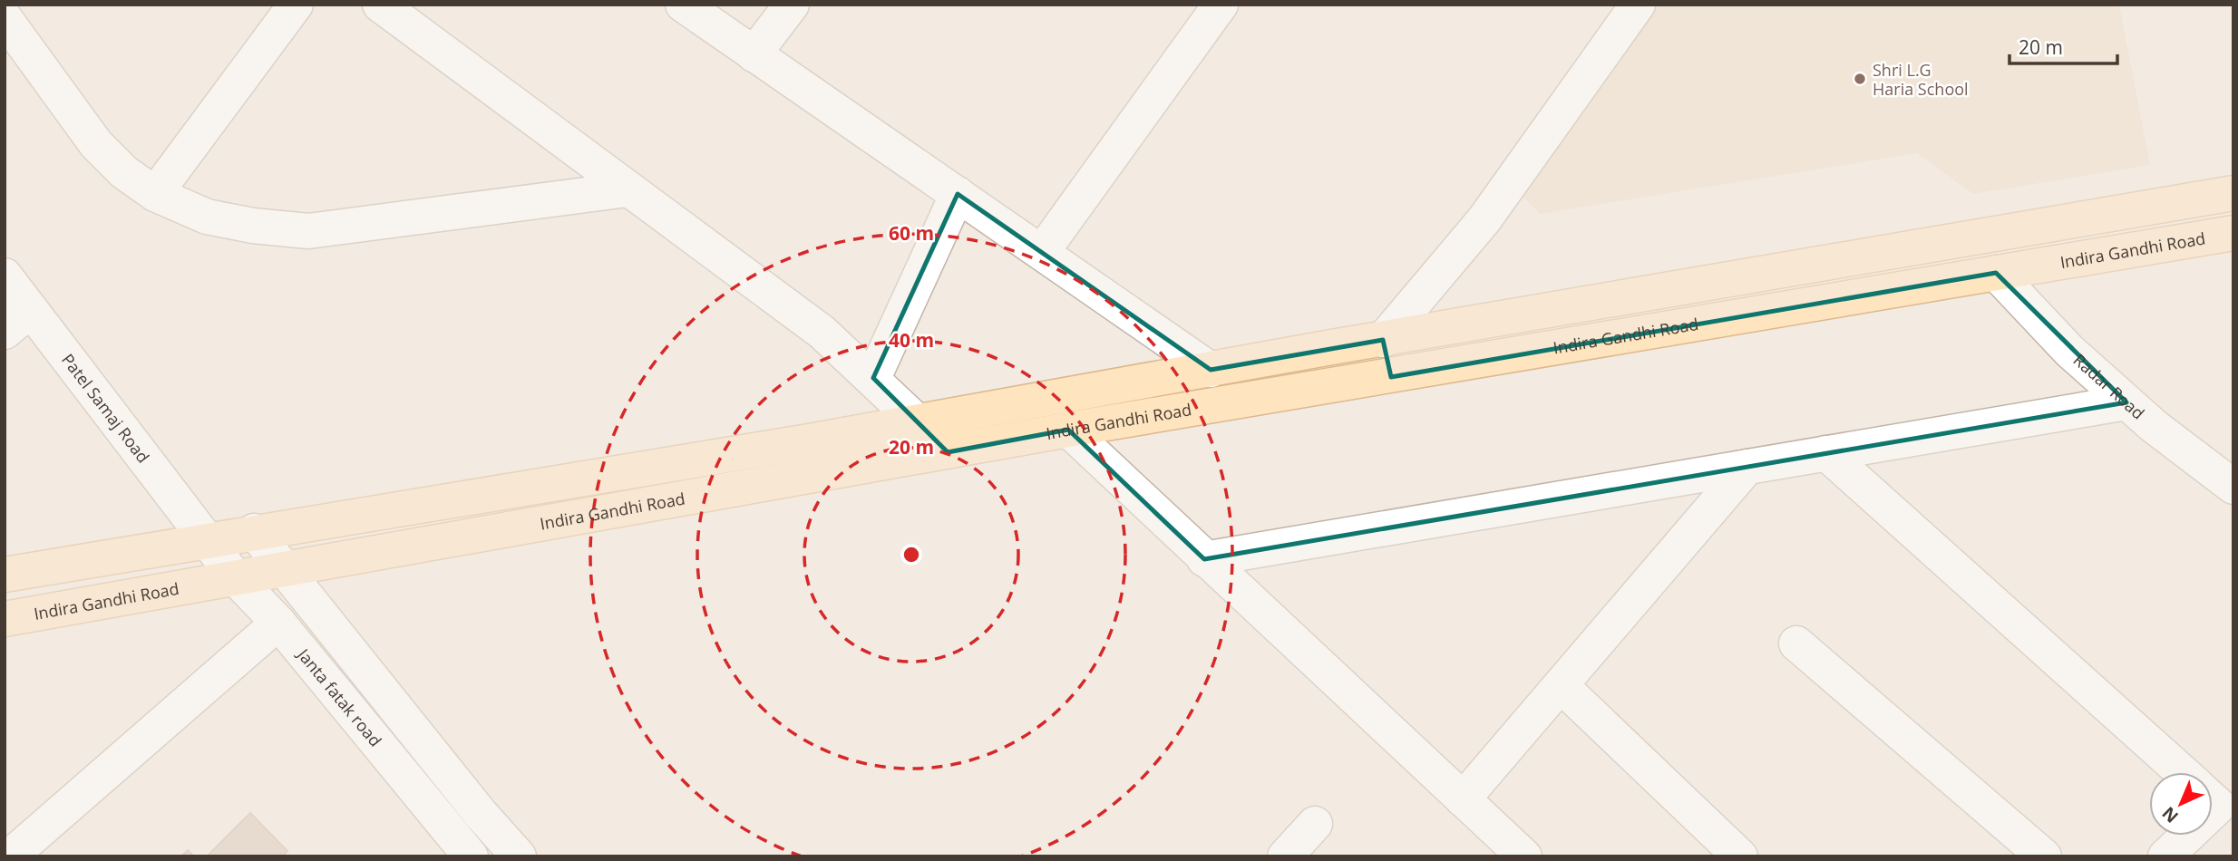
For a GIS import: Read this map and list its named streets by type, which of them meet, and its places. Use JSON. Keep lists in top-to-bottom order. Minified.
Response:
{"streets":{"main road":["Indira Gandhi Road"],"street":["Radar Road","Patel Samaj Road","Janta fatak road"]},"crossings":[["Indira Gandhi Road","Radar Road"],["Indira Gandhi Road","Janta fatak road"],["Patel Samaj Road","Janta fatak road"]],"places":["Shri L.G Haria School"],"scale_bar":"20 m","north":"bottom left","rings":["60 m","40 m","20 m"]}
